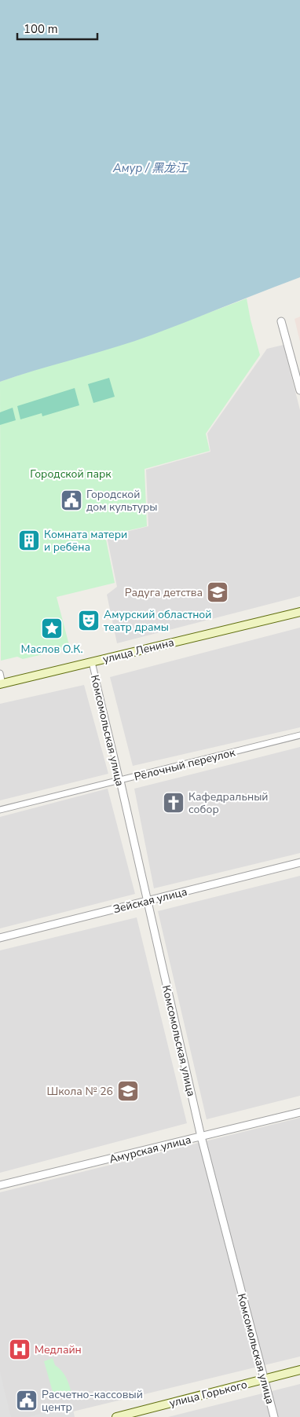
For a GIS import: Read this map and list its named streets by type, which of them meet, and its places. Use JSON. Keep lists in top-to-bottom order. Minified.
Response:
{"streets":{"main road":["улица Ленина","улица Горького"],"street":["Комсомольская улица","Рёлочный переулок","Зейская улица","Амурская улица"]},"crossings":[["улица Ленина","Комсомольская улица"],["Комсомольская улица","Рёлочный переулок"],["Комсомольская улица","Зейская улица"],["Комсомольская улица","Амурская улица"],["Комсомольская улица","улица Горького"]],"water":["Амур / 黑龙江"],"parks":["Городской парк"],"places":{"public building":["Городской дом культуры","Расчетно-кассовый центр"],"building":["Комната матери и ребёна"],"school or university":["Радуга детства","Школа № 26"],"theatre":["Амурский областной театр драмы"],"place":["Маслов О.К."],"church":["Кафедральный собор"],"hospital":["Медлайн"]},"scale_bar":"100 m"}
